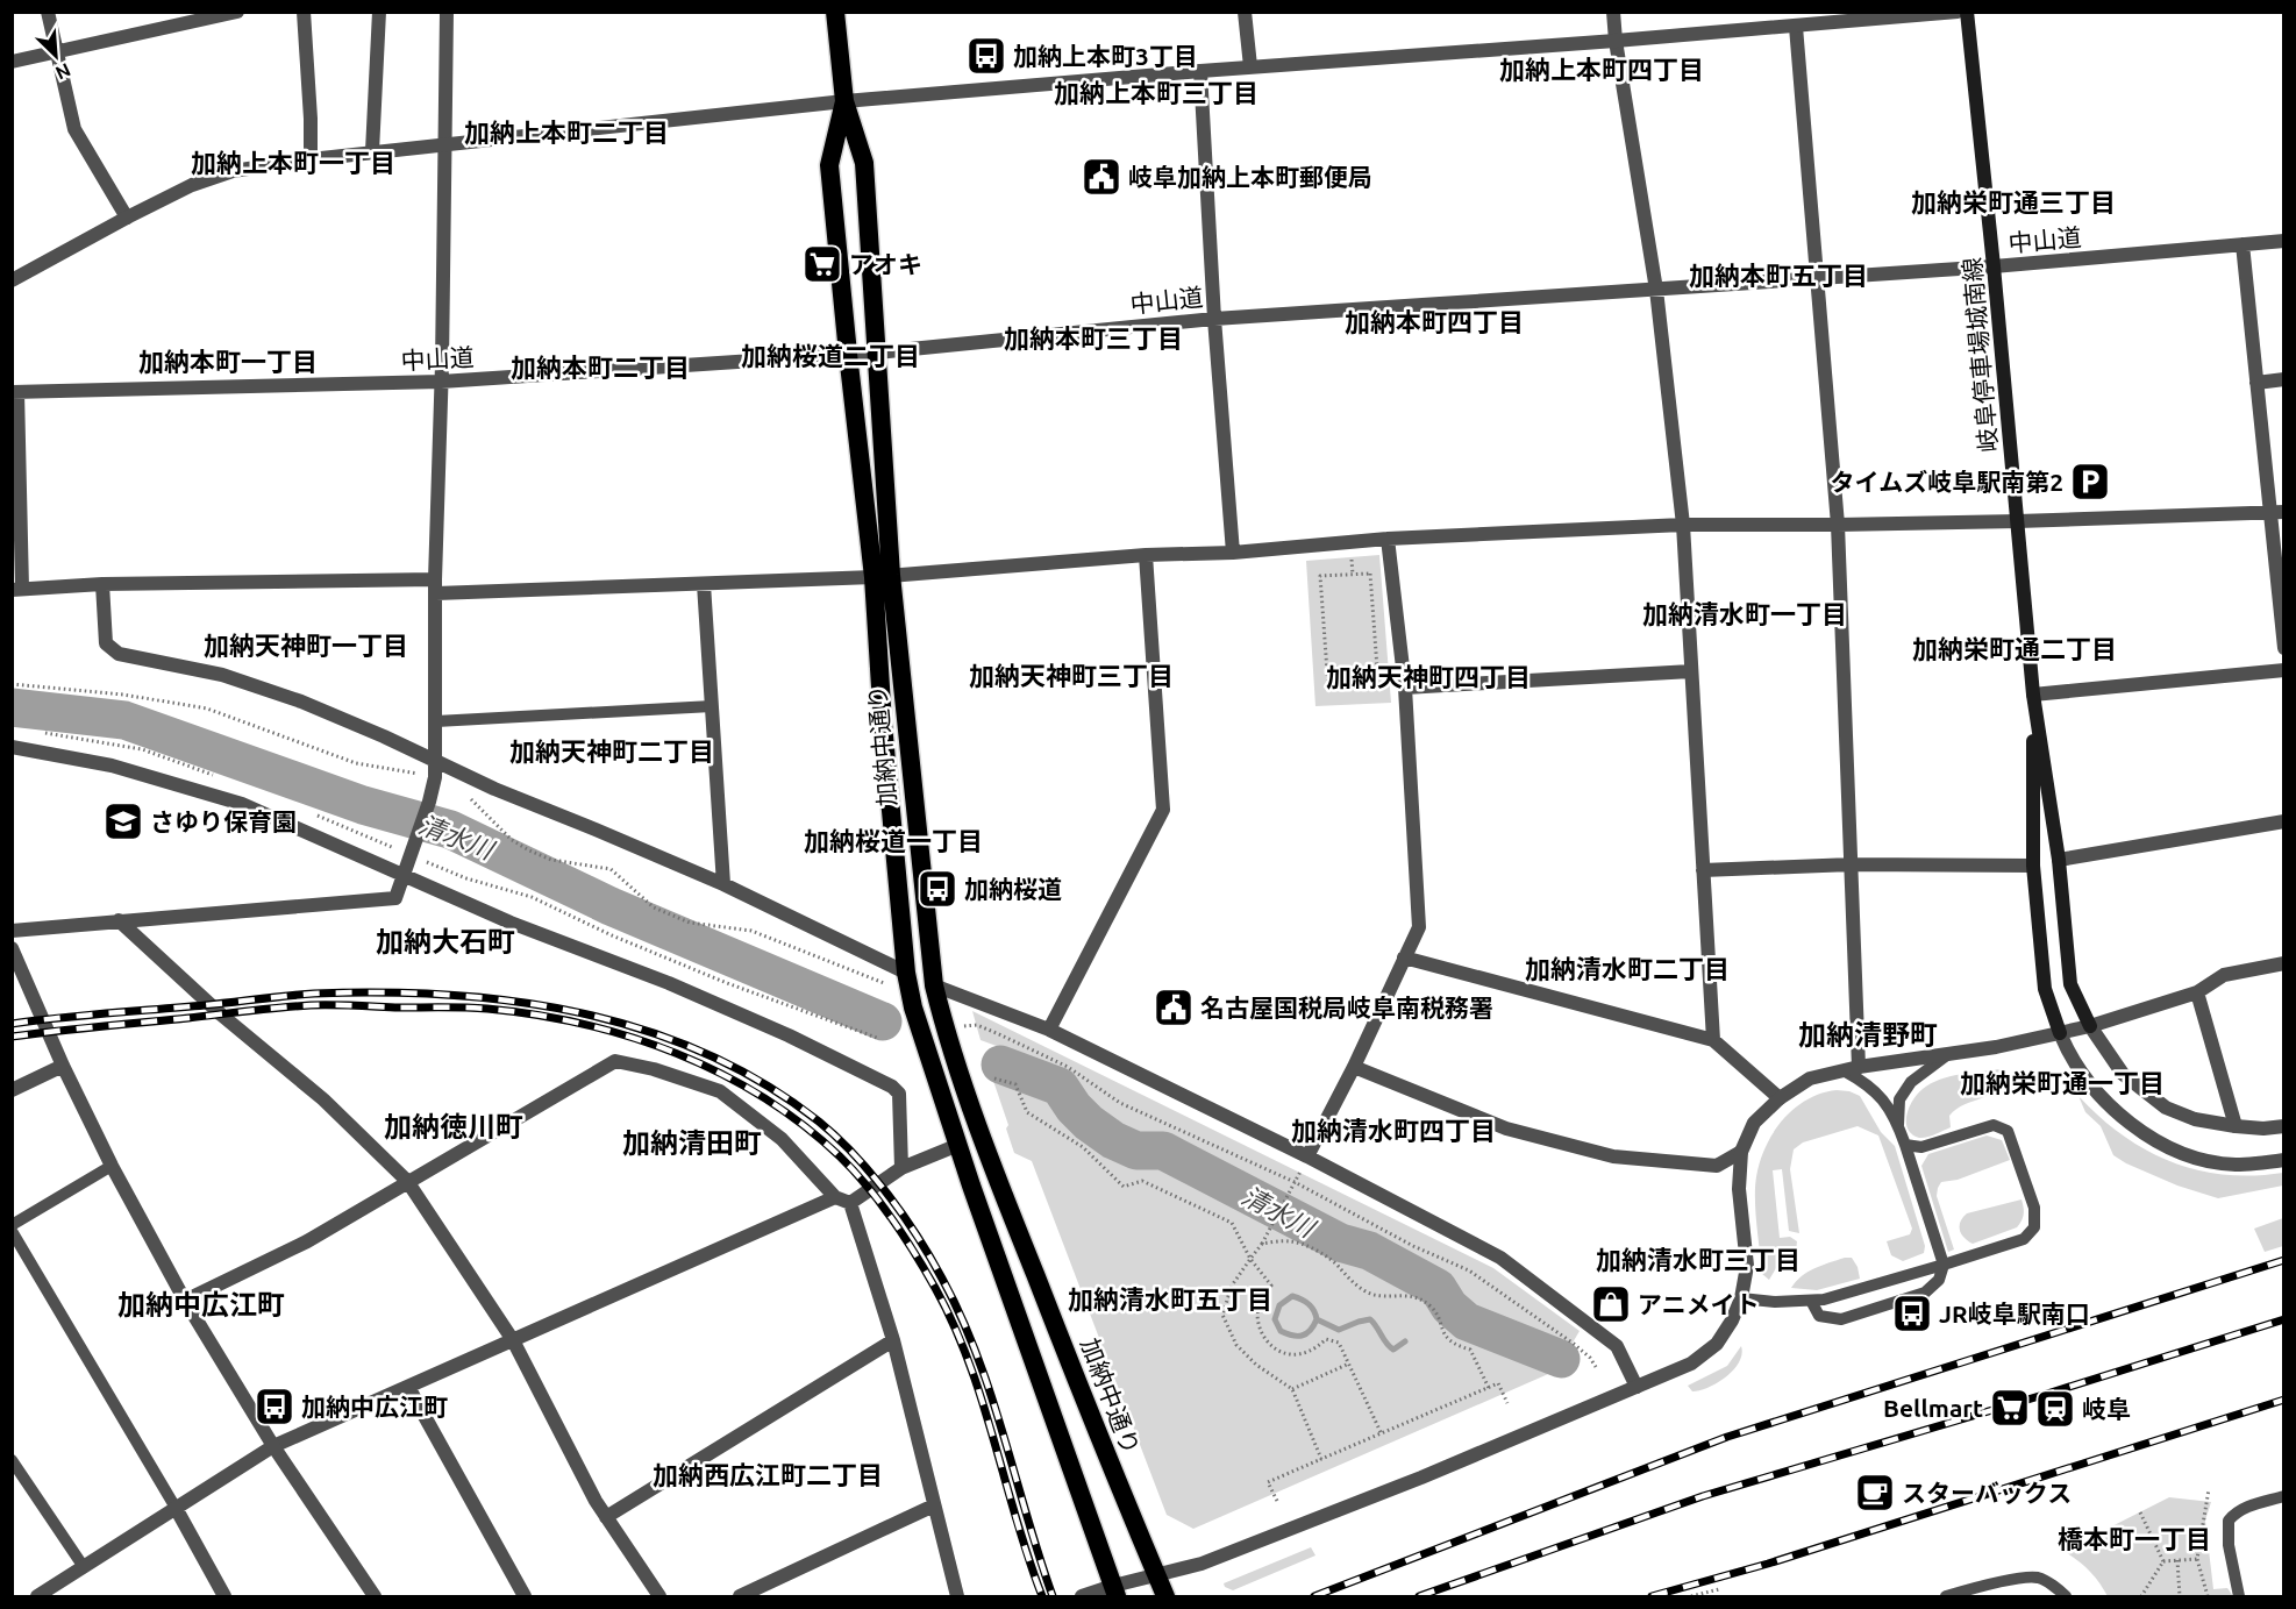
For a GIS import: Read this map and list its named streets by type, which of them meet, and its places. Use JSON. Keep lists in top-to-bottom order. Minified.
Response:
{"streets":{"highway":["加納中通り"],"main road":["岐阜停車場城南線"],"street":["中山道"]},"crossings":[["中山道","岐阜停車場城南線"],["中山道","加納中通り"]],"districts":["加納上本町四丁目","加納上本町三丁目","加納上本町二丁目","加納上本町一丁目","加納栄町通三丁目","加納本町五丁目","加納本町四丁目","加納本町三丁目","加納桜道二丁目","加納本町一丁目","加納本町二丁目","加納清水町一丁目","加納天神町一丁目","加納栄町通二丁目","加納天神町三丁目","加納天神町四丁目","加納天神町二丁目","加納桜道一丁目","加納大石町","加納清水町二丁目","加納清野町","加納栄町通一丁目","加納徳川町","加納清水町四丁目","加納清田町","加納清水町三丁目","加納清水町五丁目","加納中広江町","加納西広江町二丁目","橋本町一丁目"],"water":["清水川"],"places":{"bus stop":["加納上本町3丁目","加納桜道","JR岐阜駅南口","加納中広江町"],"public building":["岐阜加納上本町郵便局","名古屋国税局岐阜南税務署"],"supermarket":["アオキ","Bellmart"],"parking":["タイムズ岐阜駅南第2"],"school or university":["さゆり保育園"],"shop":["アニメイト"],"station":["岐阜"],"cafe":["スターバックス"]},"north":"bottom right"}
